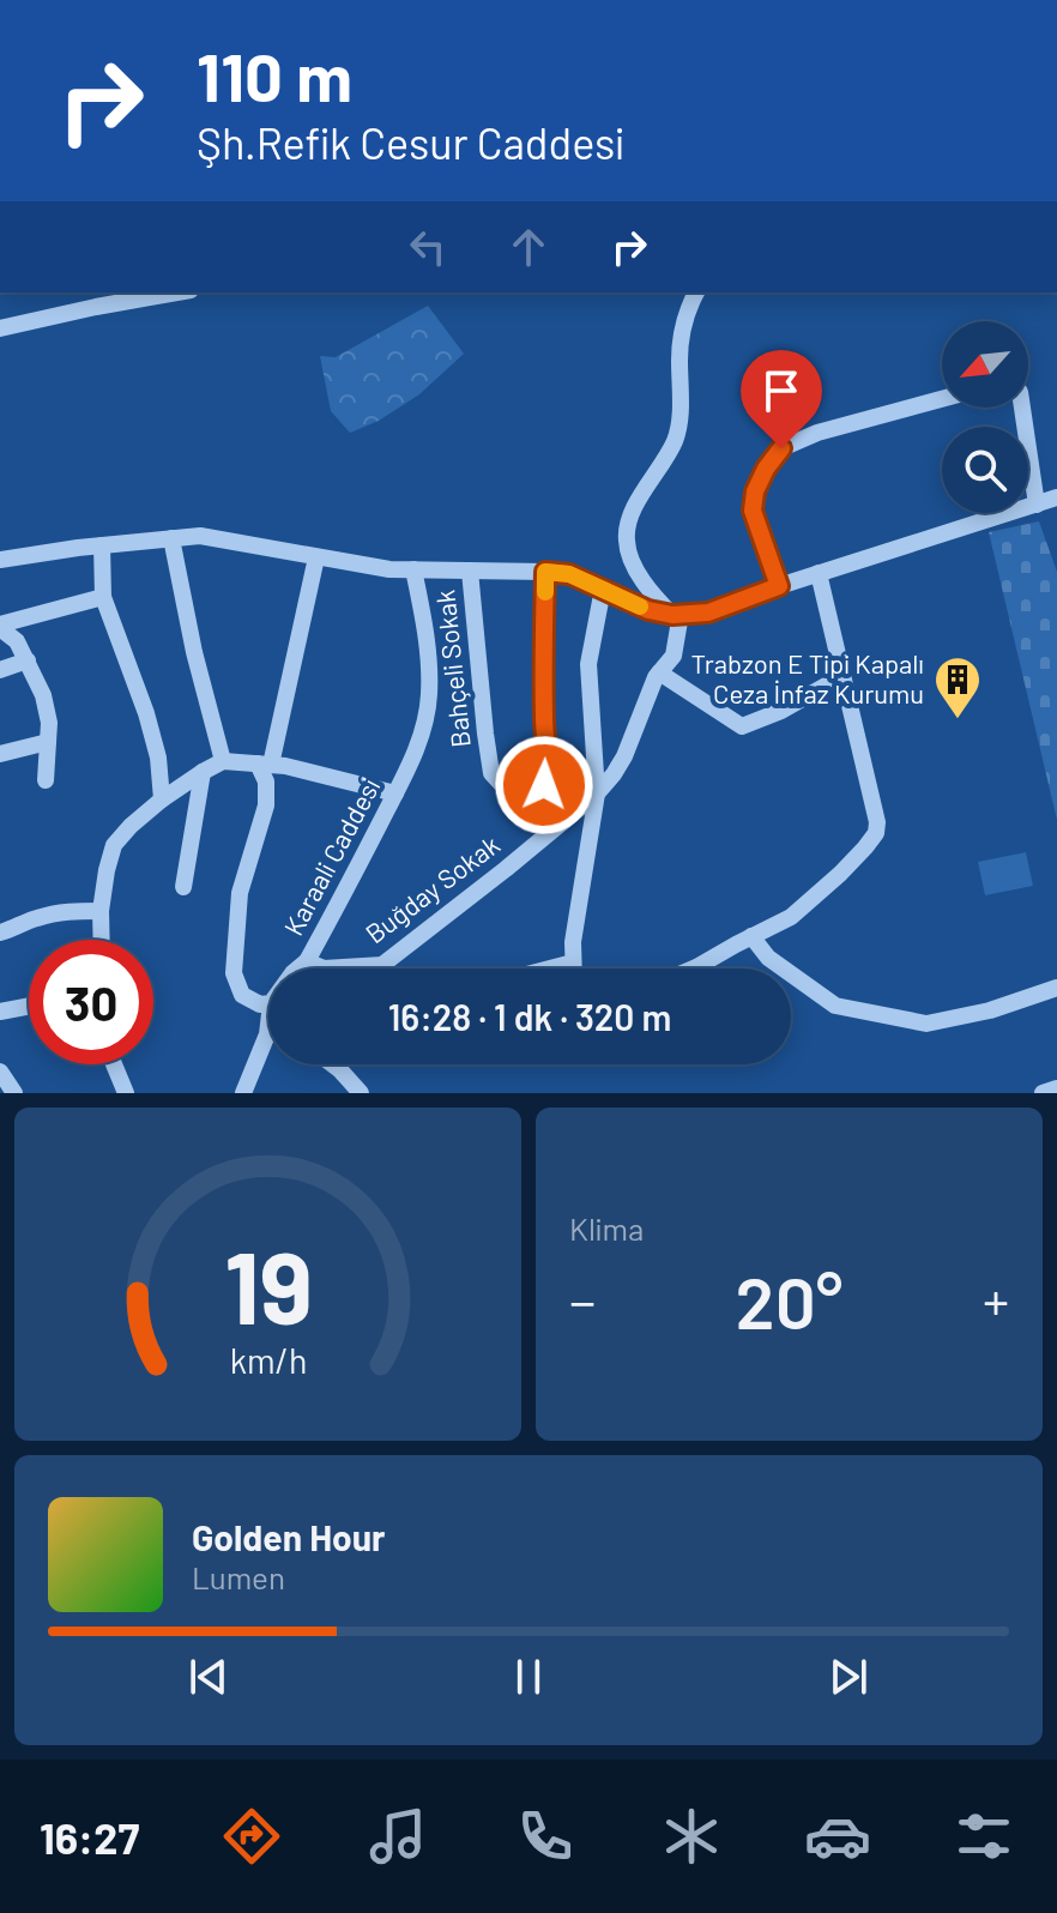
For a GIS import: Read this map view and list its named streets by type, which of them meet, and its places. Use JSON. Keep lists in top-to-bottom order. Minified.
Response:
{"streets":{"street":["Bahçeli Sokak","Karaali Caddesi","Buğday Sokak"]},"crossings":[["Karaali Caddesi","Buğday Sokak"]],"places":{"building":["Trabzon E Tipi Kapalı Ceza İnfaz Kurumu"]},"north":"bottom left","page":{"turn":["110 m","Şh.Refik Cesur Caddesi"],"limit":"30","trip":"16:28 · 1 dk · 320 m","tile":"Klima","heat":["−","20°","+"],"song":["Golden Hour","Lumen"],"tabs":"16:27","gauge":["19","km/h"]}}
